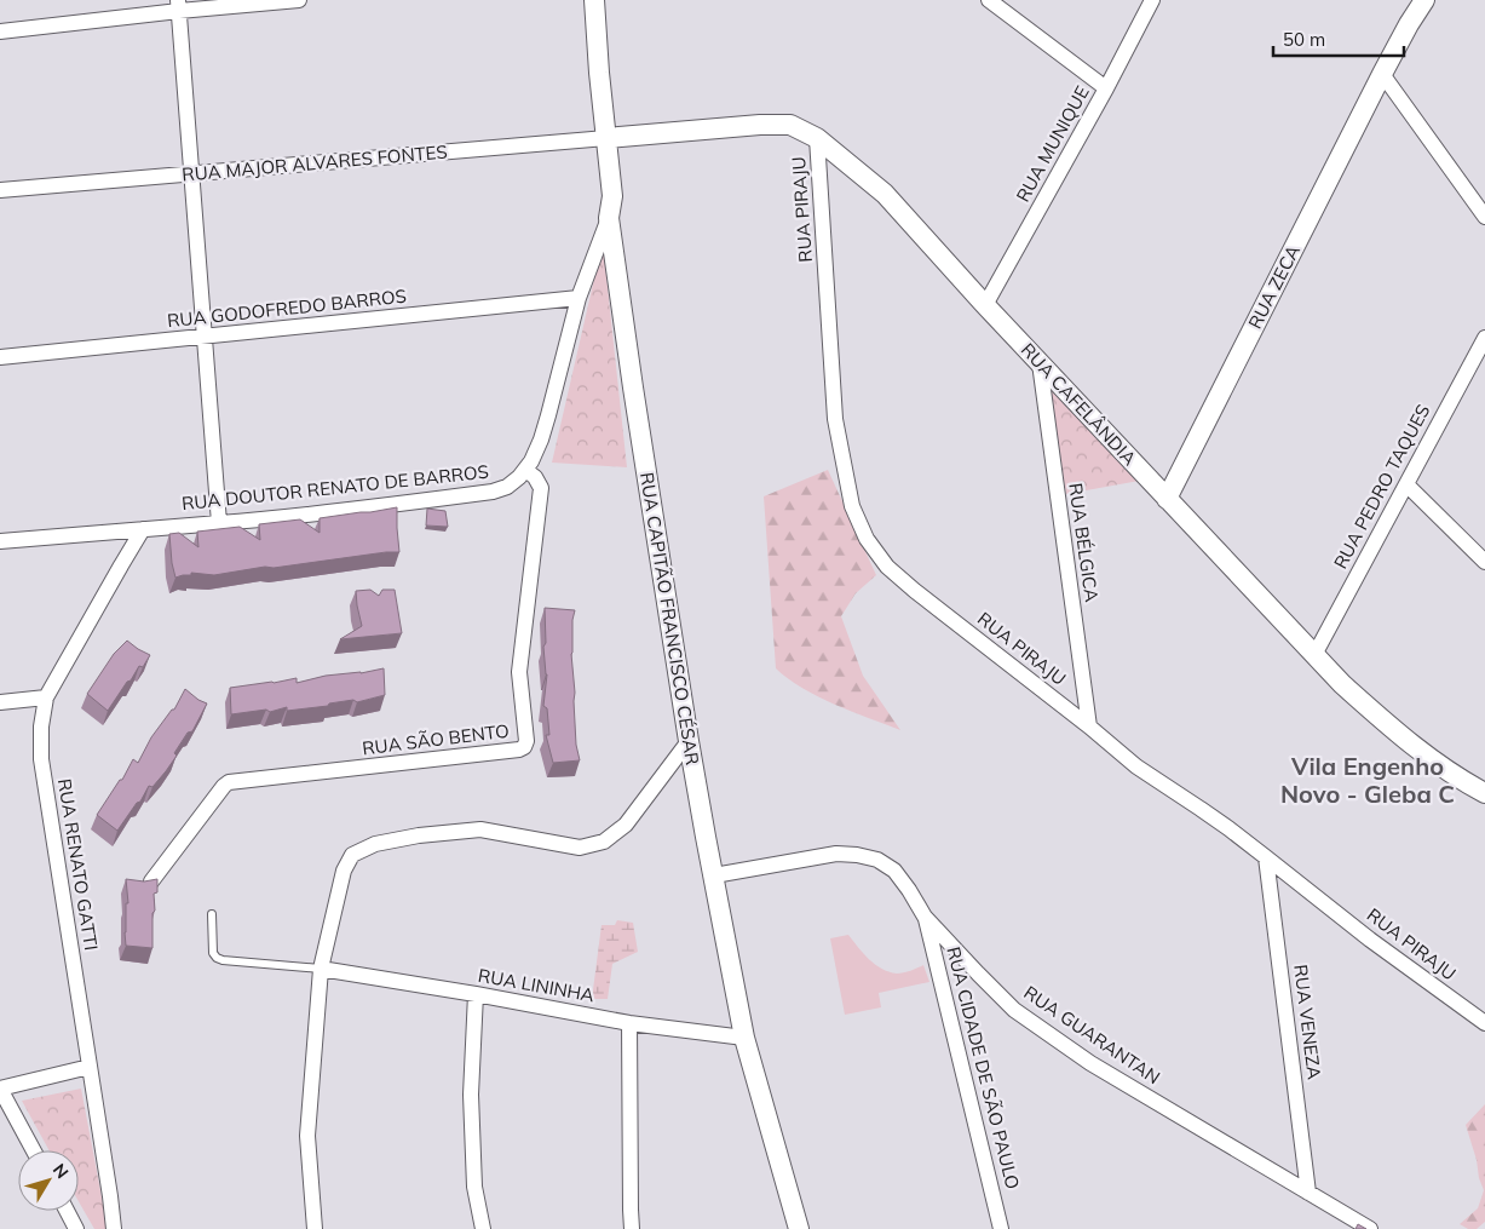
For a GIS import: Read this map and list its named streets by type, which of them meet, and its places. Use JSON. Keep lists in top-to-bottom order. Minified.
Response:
{"streets":{"street":["RUA MUNIQUE","RUA MAJOR ALVARES FONTES","RUA PIRAJU","RUA ZECA","RUA GODOFREDO BARROS","RUA CAFELÂNDIA","RUA PEDRO TAQUES","RUA DOUTOR RENATO DE BARROS","RUA BÉLGICA","RUA CAPITÃO FRANCISCO CÉSAR","RUA SÃO BENTO","RUA RENATO GATTI","RUA LININHA","RUA VENEZA","RUA GUARANTAN","RUA CIDADE DE SÃO PAULO"]},"crossings":[["RUA MUNIQUE","RUA CAFELÂNDIA"],["RUA MAJOR ALVARES FONTES","RUA CAFELÂNDIA"],["RUA MAJOR ALVARES FONTES","RUA CAPITÃO FRANCISCO CÉSAR"],["RUA PIRAJU","RUA CAFELÂNDIA"],["RUA PIRAJU","RUA BÉLGICA"],["RUA PIRAJU","RUA VENEZA"],["RUA ZECA","RUA CAFELÂNDIA"],["RUA GODOFREDO BARROS","RUA DOUTOR RENATO DE BARROS"],["RUA CAFELÂNDIA","RUA PEDRO TAQUES"],["RUA CAFELÂNDIA","RUA BÉLGICA"],["RUA DOUTOR RENATO DE BARROS","RUA CAPITÃO FRANCISCO CÉSAR"],["RUA DOUTOR RENATO DE BARROS","RUA SÃO BENTO"],["RUA DOUTOR RENATO DE BARROS","RUA RENATO GATTI"],["RUA CAPITÃO FRANCISCO CÉSAR","RUA LININHA"],["RUA CAPITÃO FRANCISCO CÉSAR","RUA GUARANTAN"],["RUA VENEZA","RUA GUARANTAN"],["RUA GUARANTAN","RUA CIDADE DE SÃO PAULO"]],"districts":["Vila Engenho Novo - Gleba C"],"scale_bar":"50 m","north":"top right"}
